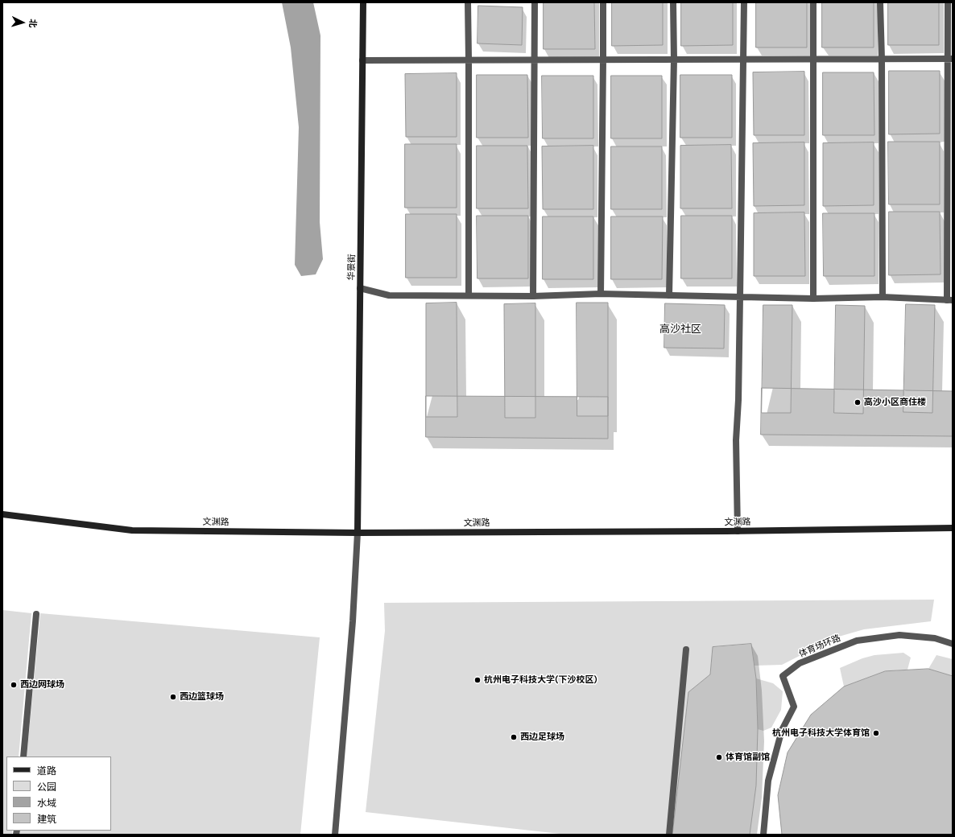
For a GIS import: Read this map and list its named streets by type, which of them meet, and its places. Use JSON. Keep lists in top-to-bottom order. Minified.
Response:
{"streets":{"main road":["华景街","文渊路"],"street":["体育场环路"]},"crossings":[["华景街","文渊路"]],"districts":["高沙社区"],"places":["高沙小区商住楼","杭州电子科技大学(下沙校区)","西边网球场","西边篮球场","杭州电子科技大学体育馆","西边足球场","体育馆副馆"],"legend":["道路","公园","水域","建筑"],"north":"right"}
